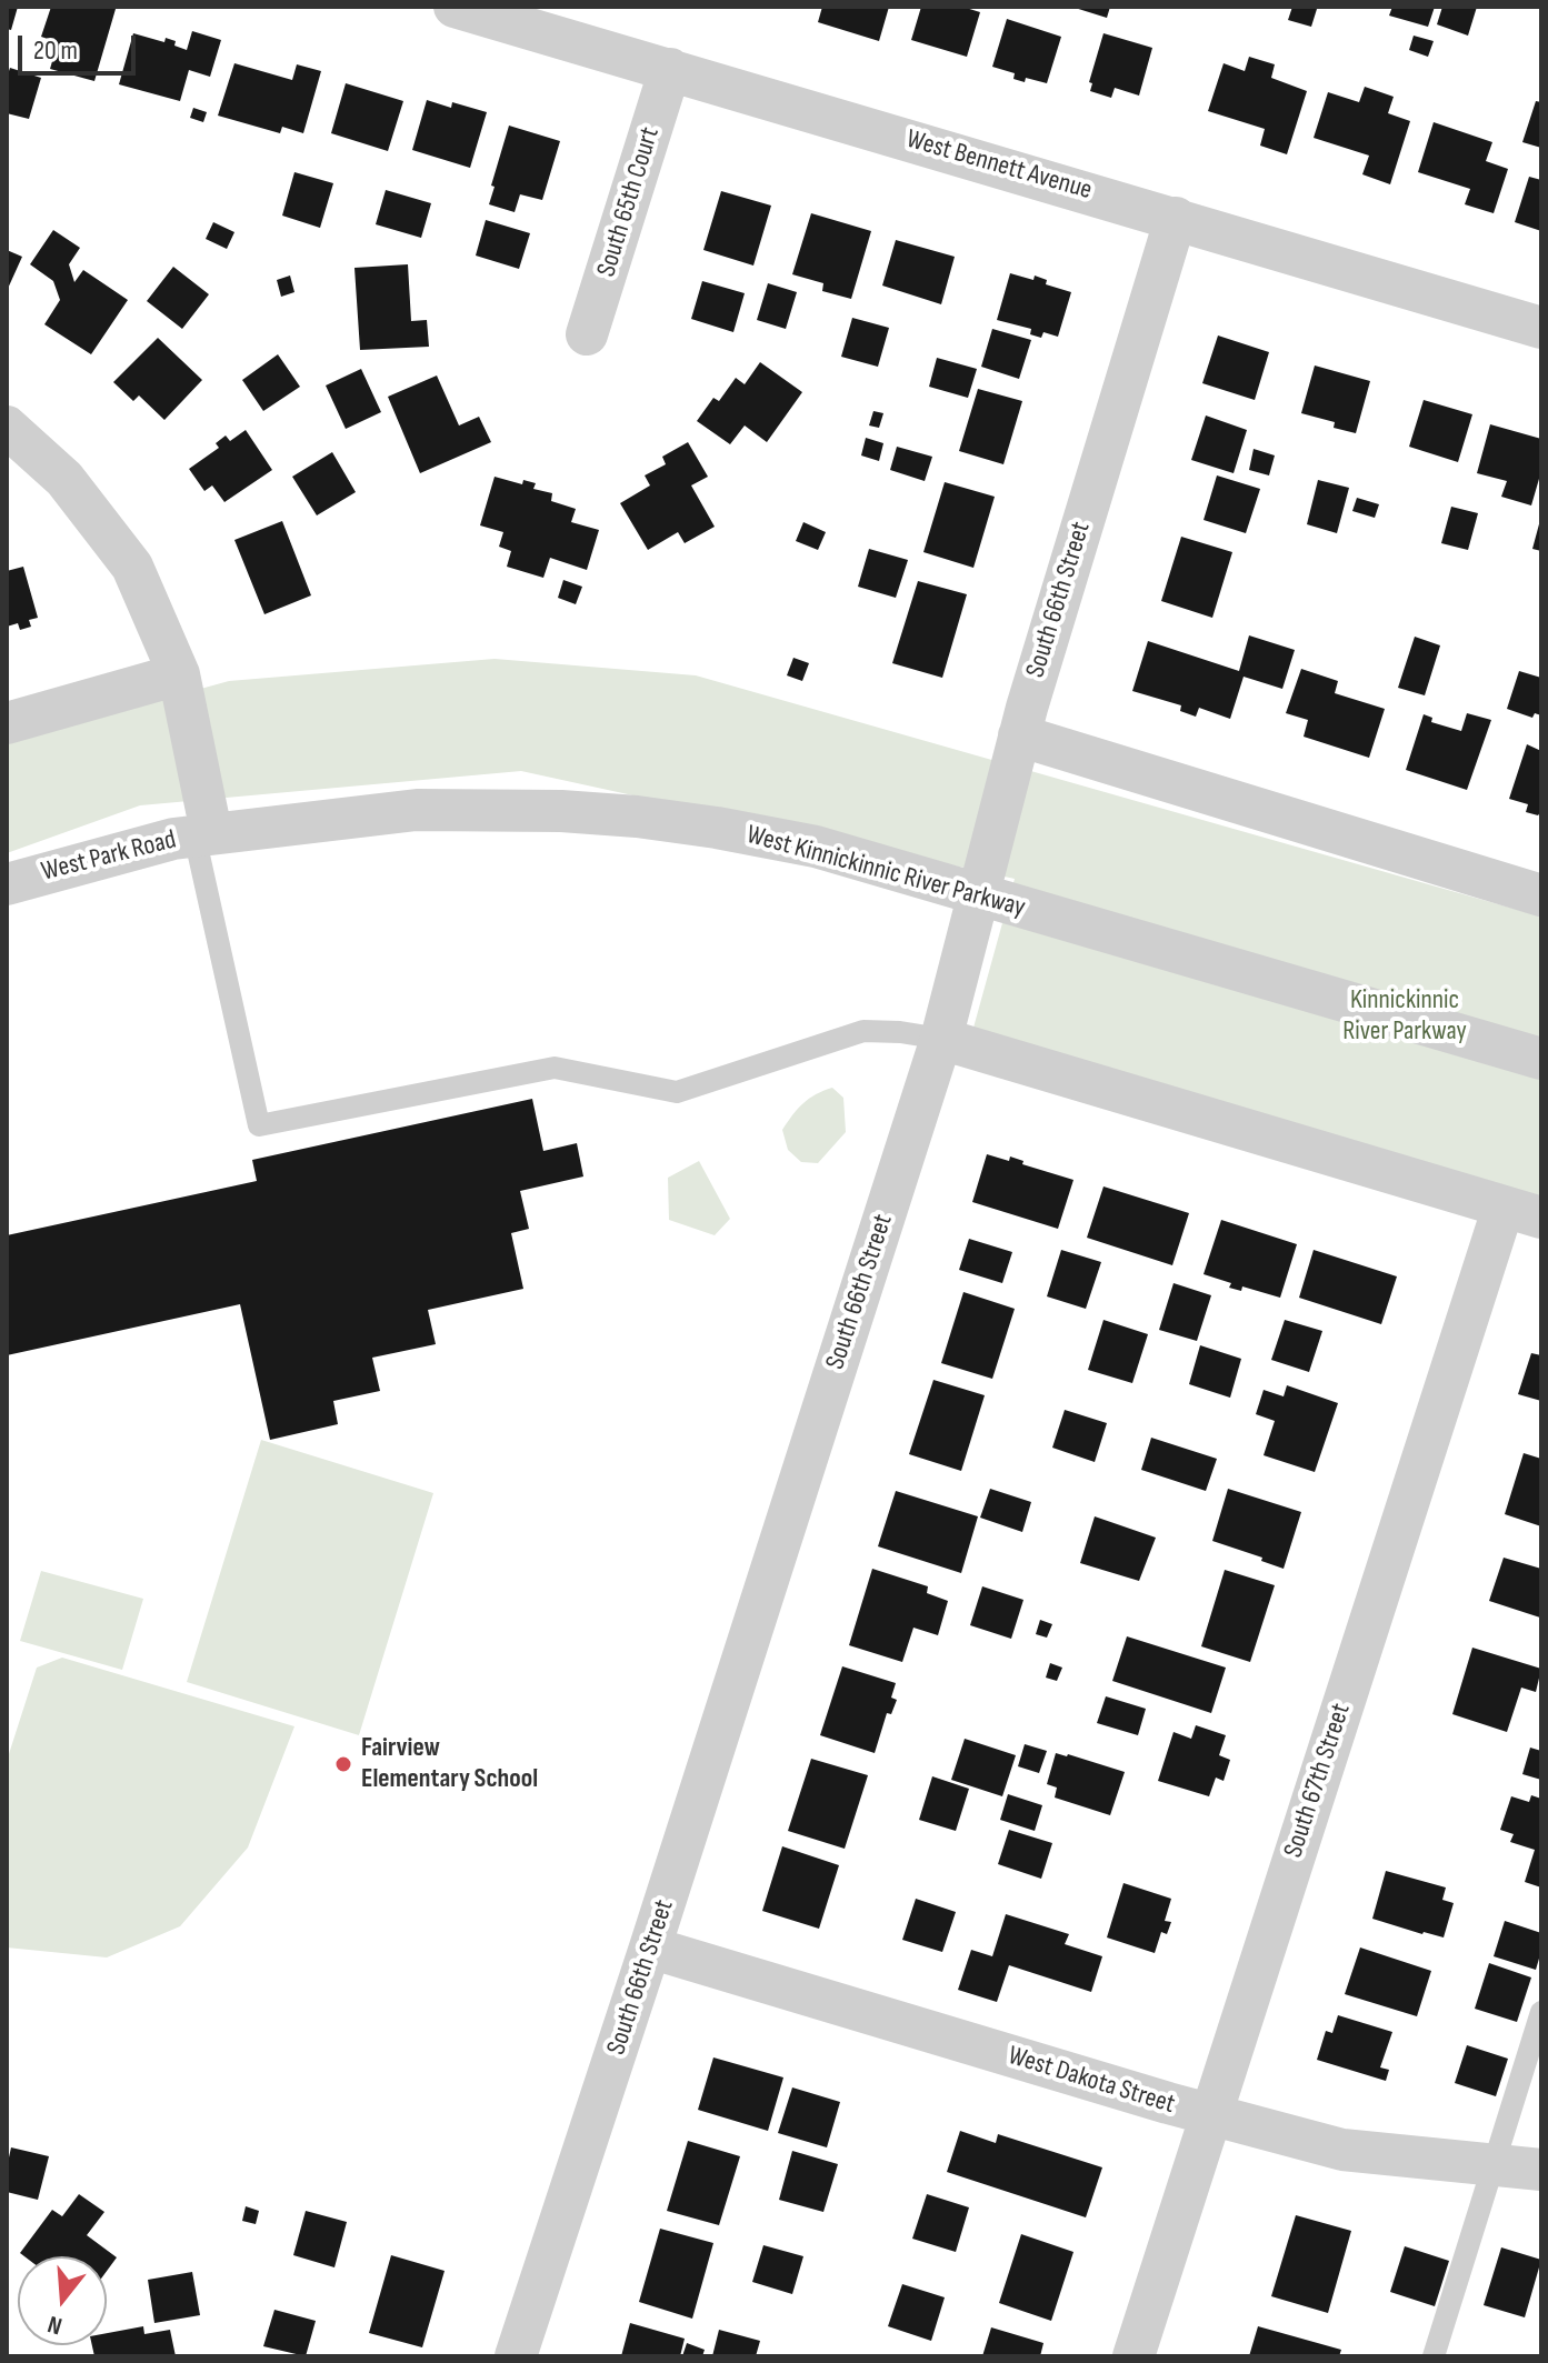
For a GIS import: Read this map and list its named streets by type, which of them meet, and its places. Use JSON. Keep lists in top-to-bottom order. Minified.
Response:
{"streets":{"street":["West Bennett Avenue","South 65th Court","South 66th Street","West Park Road","West Kinnickinnic River Parkway","South 67th Street","West Dakota Street"]},"crossings":[["West Bennett Avenue","South 65th Court"],["West Bennett Avenue","South 66th Street"],["South 66th Street","West Kinnickinnic River Parkway"],["South 66th Street","West Dakota Street"],["West Park Road","West Kinnickinnic River Parkway"],["South 67th Street","West Dakota Street"]],"parks":["Kinnickinnic River Parkway"],"places":["Fairview Elementary School"],"scale_bar":"20 m","north":"bottom"}
